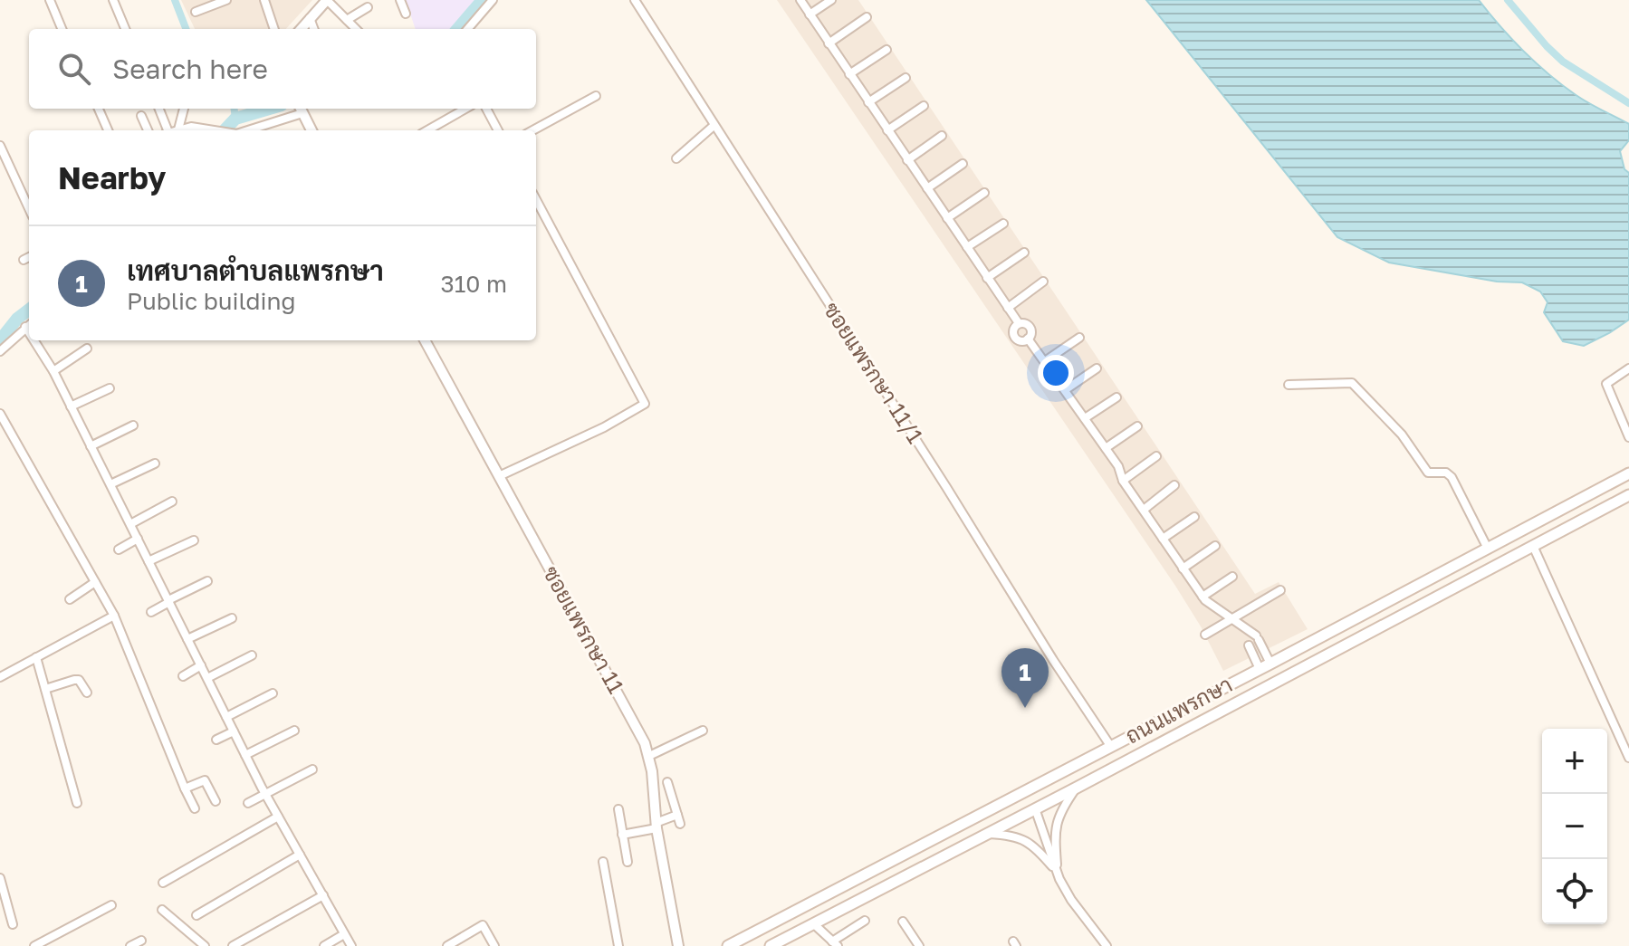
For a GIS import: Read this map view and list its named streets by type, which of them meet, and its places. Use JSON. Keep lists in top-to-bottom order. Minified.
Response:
{"streets":{"main road":["ถนนแพรกษา"],"street":["ซอยแพรกษา 11/1","ซอยแพรกษา 11"]},"crossings":[["ซอยแพรกษา 11/1","ถนนแพรกษา"]],"page":{"search":"Search here","heading":"Nearby","list":[{"mark":"1","name":"เทศบาลตำบลแพรกษา","note":"Public building","value":"310 m"}],"pins":"1","map_buttons":["+","−"]}}
